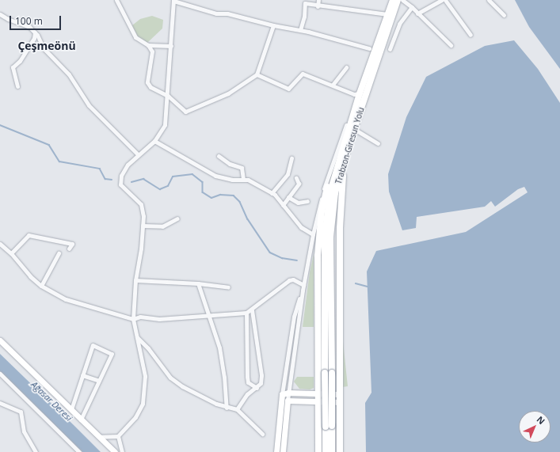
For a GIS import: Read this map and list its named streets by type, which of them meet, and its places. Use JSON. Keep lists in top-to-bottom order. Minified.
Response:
{"streets":{"highway":["Trabzon-Giresun Yolu"]},"districts":["Çeşmeönü"],"water":["Ağasar Deresi"],"scale_bar":"100 m","north":"top right"}
